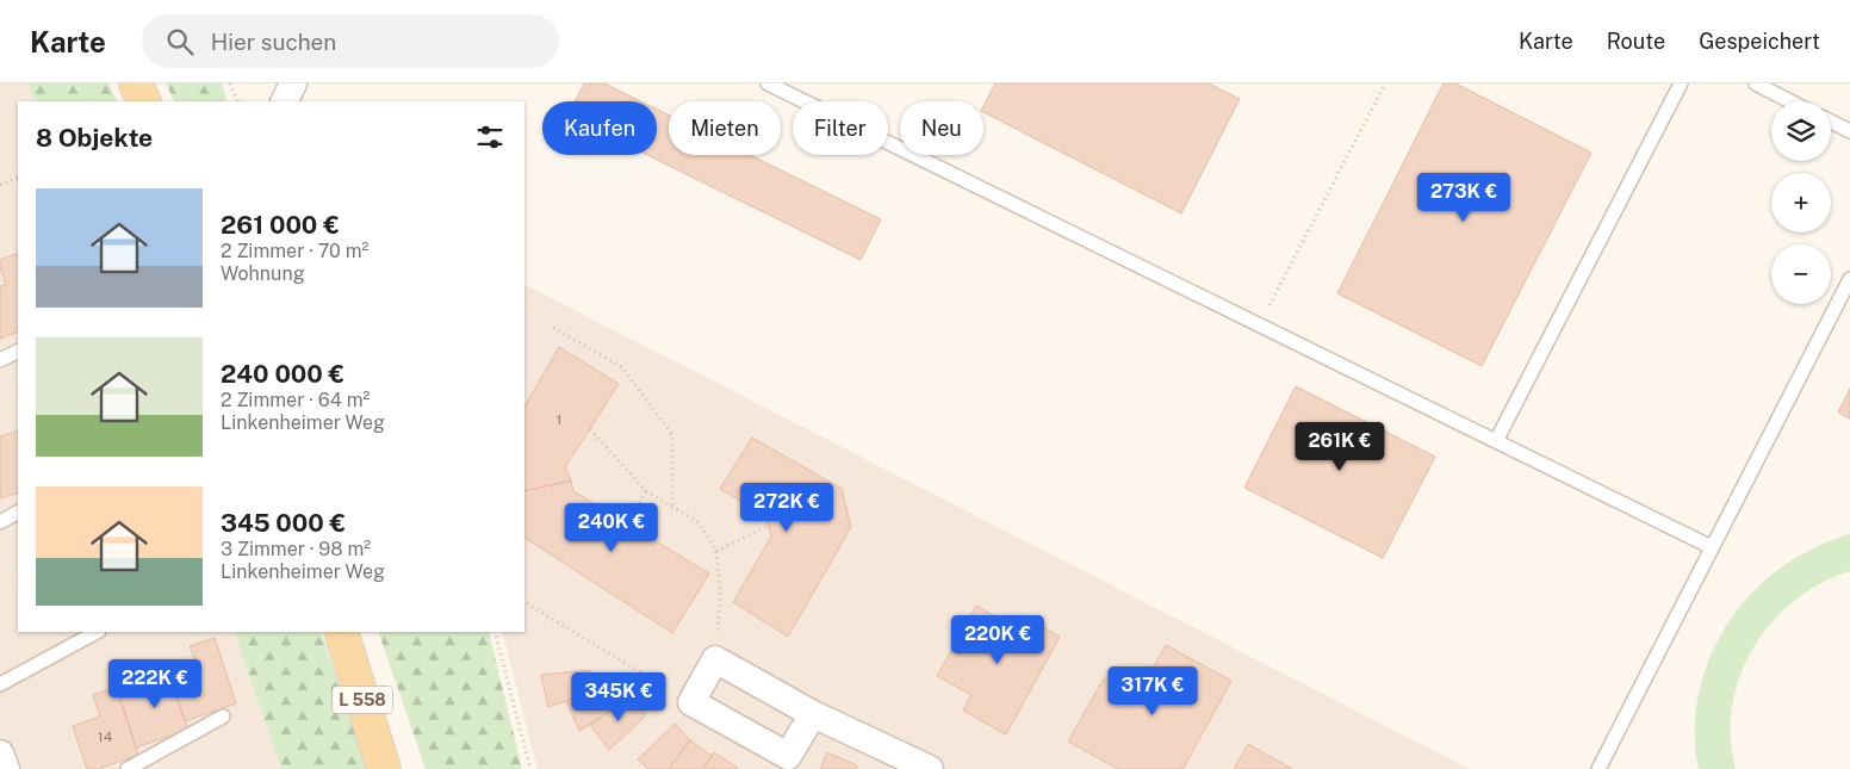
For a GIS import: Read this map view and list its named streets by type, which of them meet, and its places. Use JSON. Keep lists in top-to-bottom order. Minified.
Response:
{"streets":{"main road":["L 558"]},"house_numbers":["1","14"],"page":{"header":"Karte","search":"Hier suchen","nav":["Karte","Route","Gespeichert"],"map_buttons":["+","−"],"chip":["Kaufen","Mieten","Filter","Neu"],"heading":"8 Objekte","price":["273K €","261K €","272K €","240K €","220K €","222K €","317K €","345K €"],"list":[{"name":"261 000 €","note":"2 Zimmer · 70 m² · Wohnung"},{"name":"240 000 €","note":"2 Zimmer · 64 m² · Linkenheimer Weg"},{"name":"345 000 €","note":"3 Zimmer · 98 m² · Linkenheimer Weg"}]}}
